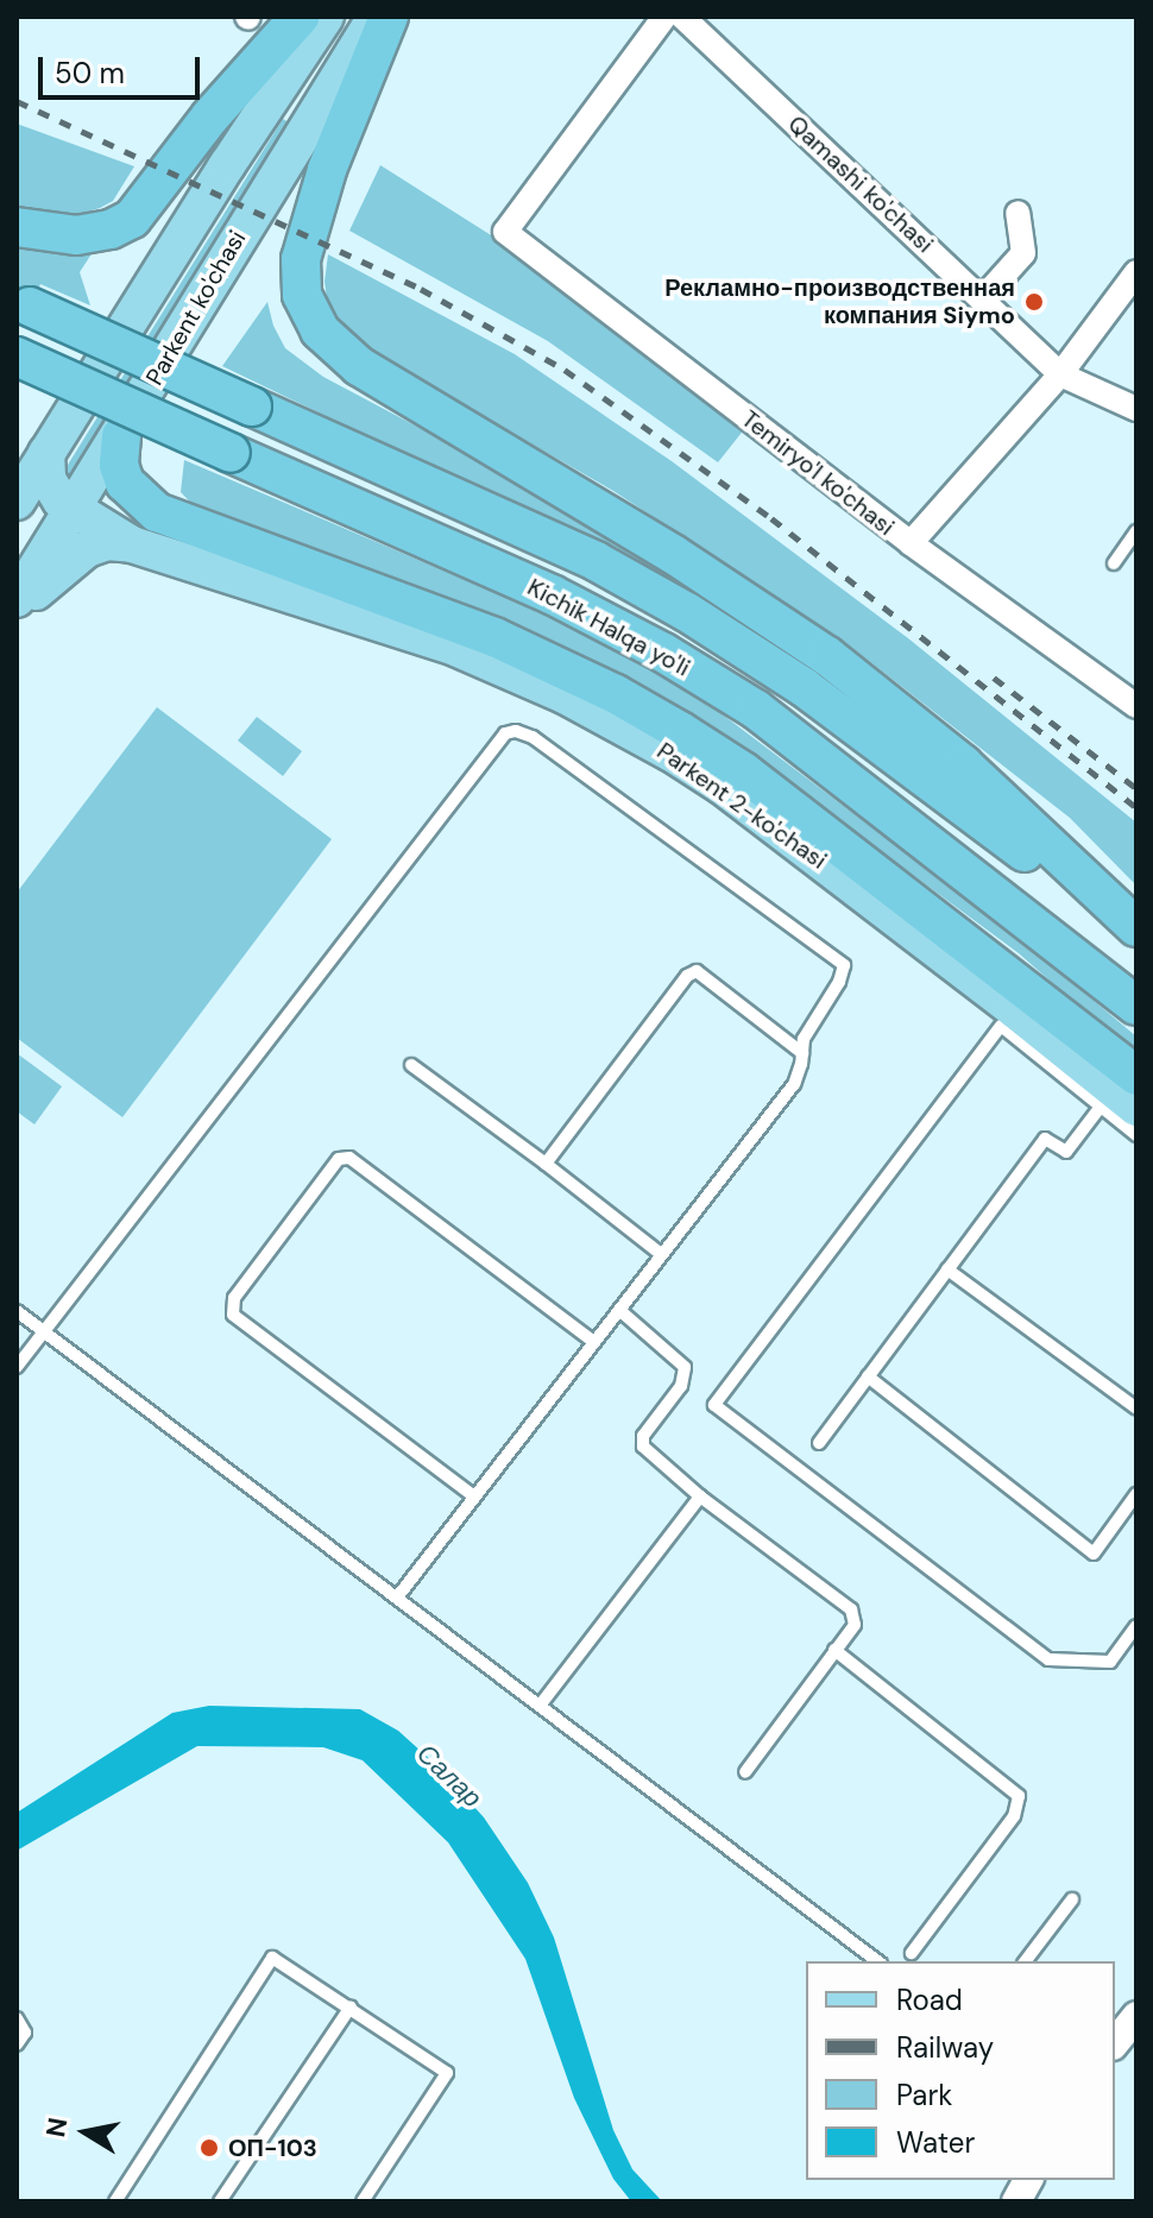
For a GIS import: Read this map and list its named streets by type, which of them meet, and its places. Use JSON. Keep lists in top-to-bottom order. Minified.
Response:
{"streets":{"highway":["Kichik Halqa yo'li"],"main road":["Parkent ko'chasi","Parkent 2-ko'chasi"],"street":["Qamashi ko'chasi","Temiryo'l ko'chasi"]},"crossings":[["Parkent ko'chasi","Parkent 2-ko'chasi"]],"water":["Салар"],"places":["Рекламно-производственная компания Siymo","ОП-103"],"legend":["Road","Railway","Park","Water"],"scale_bar":"50 m","north":"left"}
